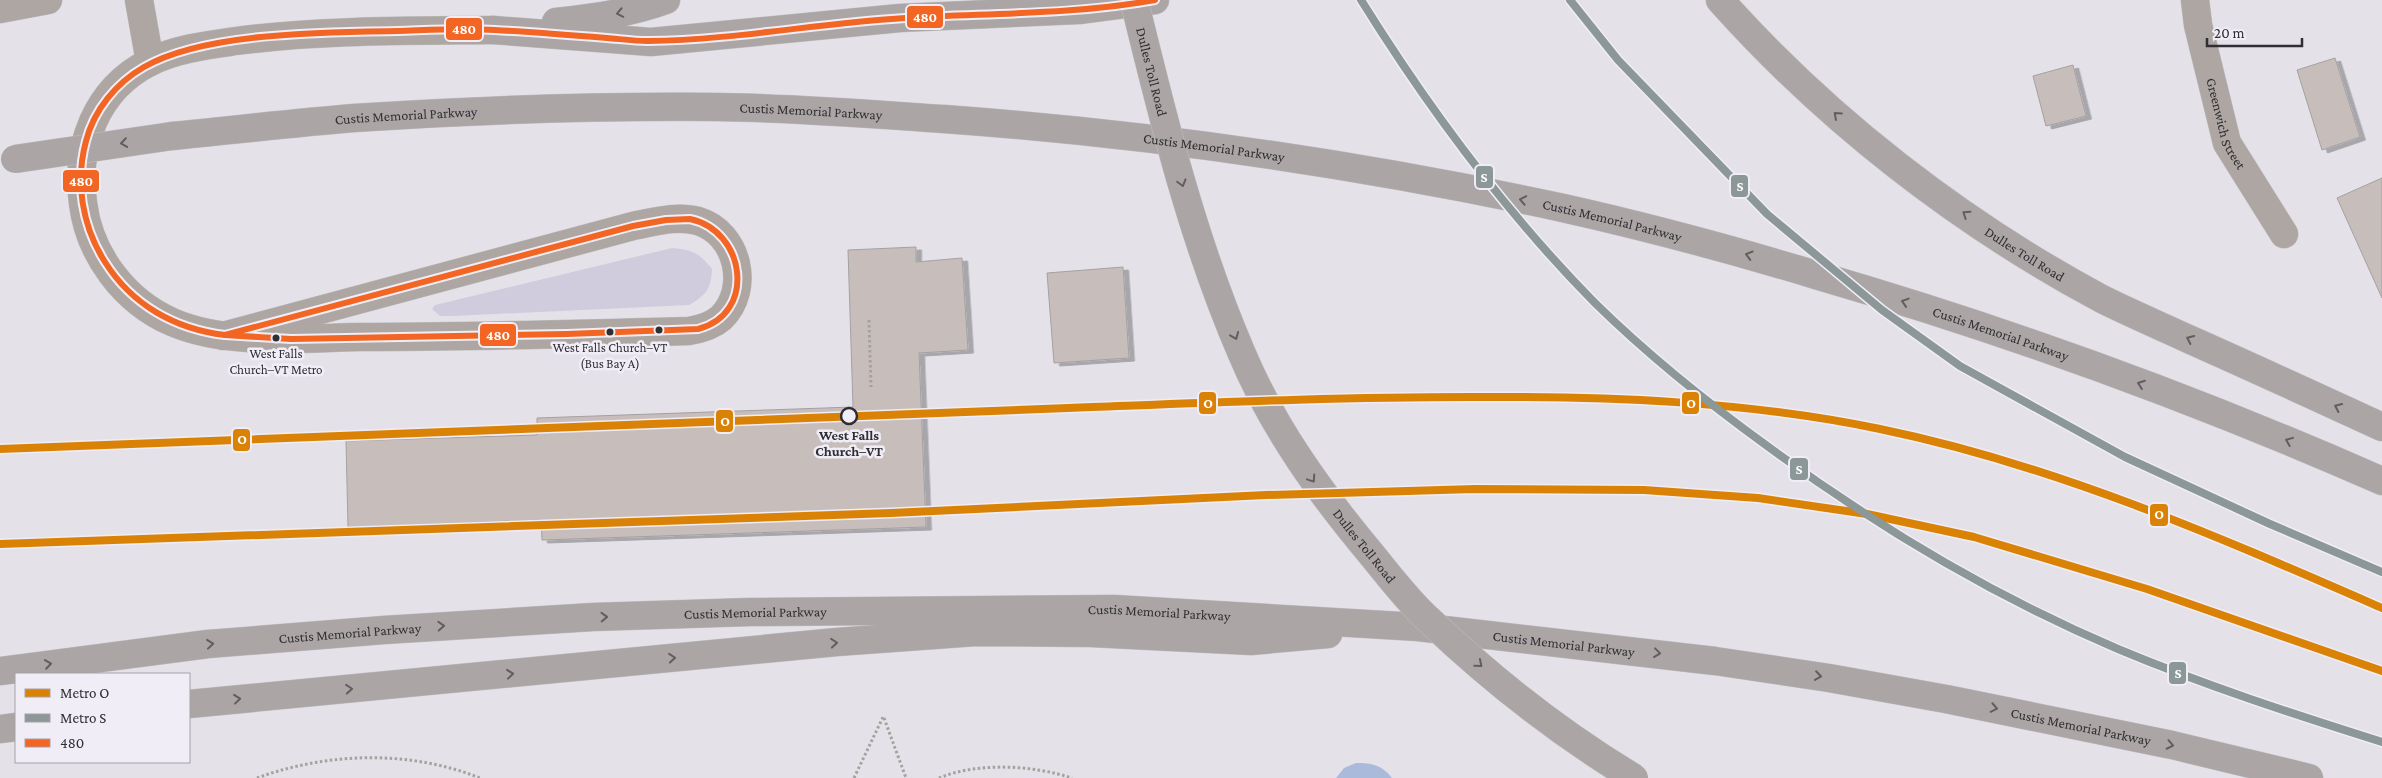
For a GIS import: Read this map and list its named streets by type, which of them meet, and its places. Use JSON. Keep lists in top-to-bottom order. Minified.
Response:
{"streets":{"highway":["Dulles Toll Road","Custis Memorial Parkway"],"street":["Greenwich Street"]},"places":["West Falls Church–VT (Bus Bay A)","West Falls Church–VT Metro","West Falls Church–VT"],"lines":["metro line S","transit line 480","metro line O"],"legend":["Metro O","Metro S","480"],"scale_bar":"20 m"}
